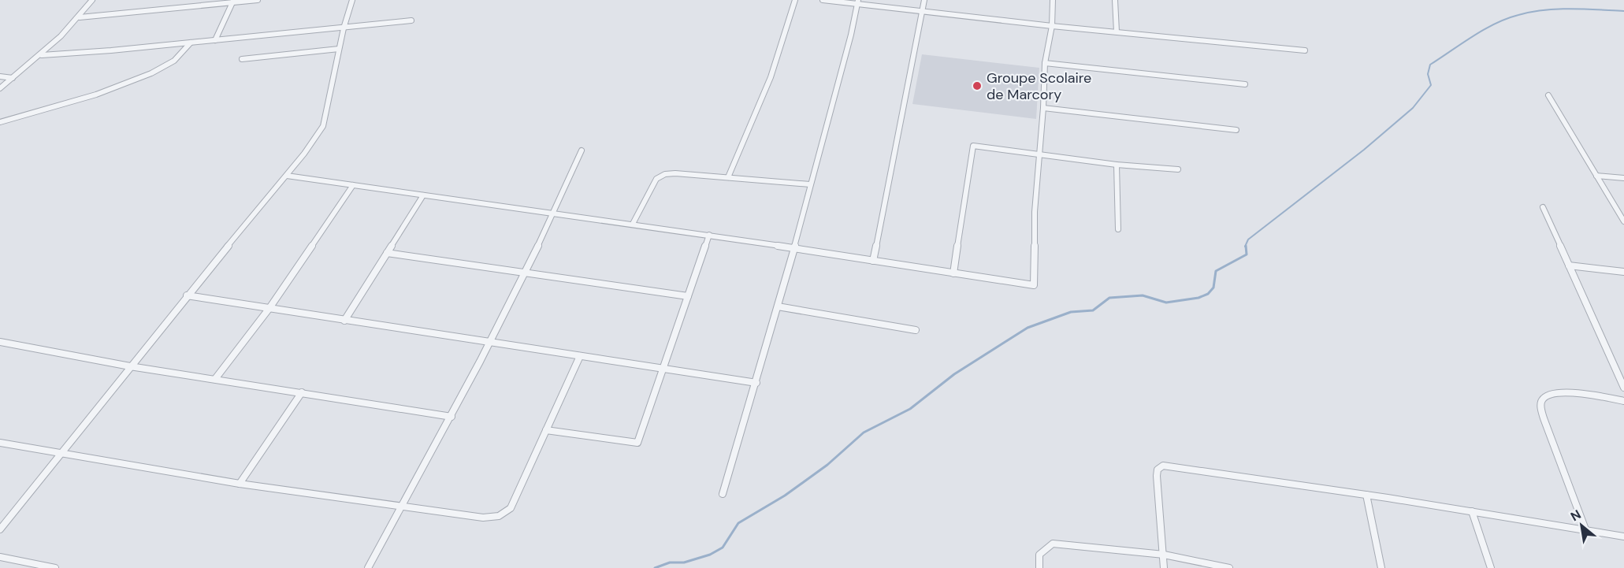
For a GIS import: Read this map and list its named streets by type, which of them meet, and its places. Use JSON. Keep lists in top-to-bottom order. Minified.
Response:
{"places":["Groupe Scolaire de Marcory"],"north":"top left"}
